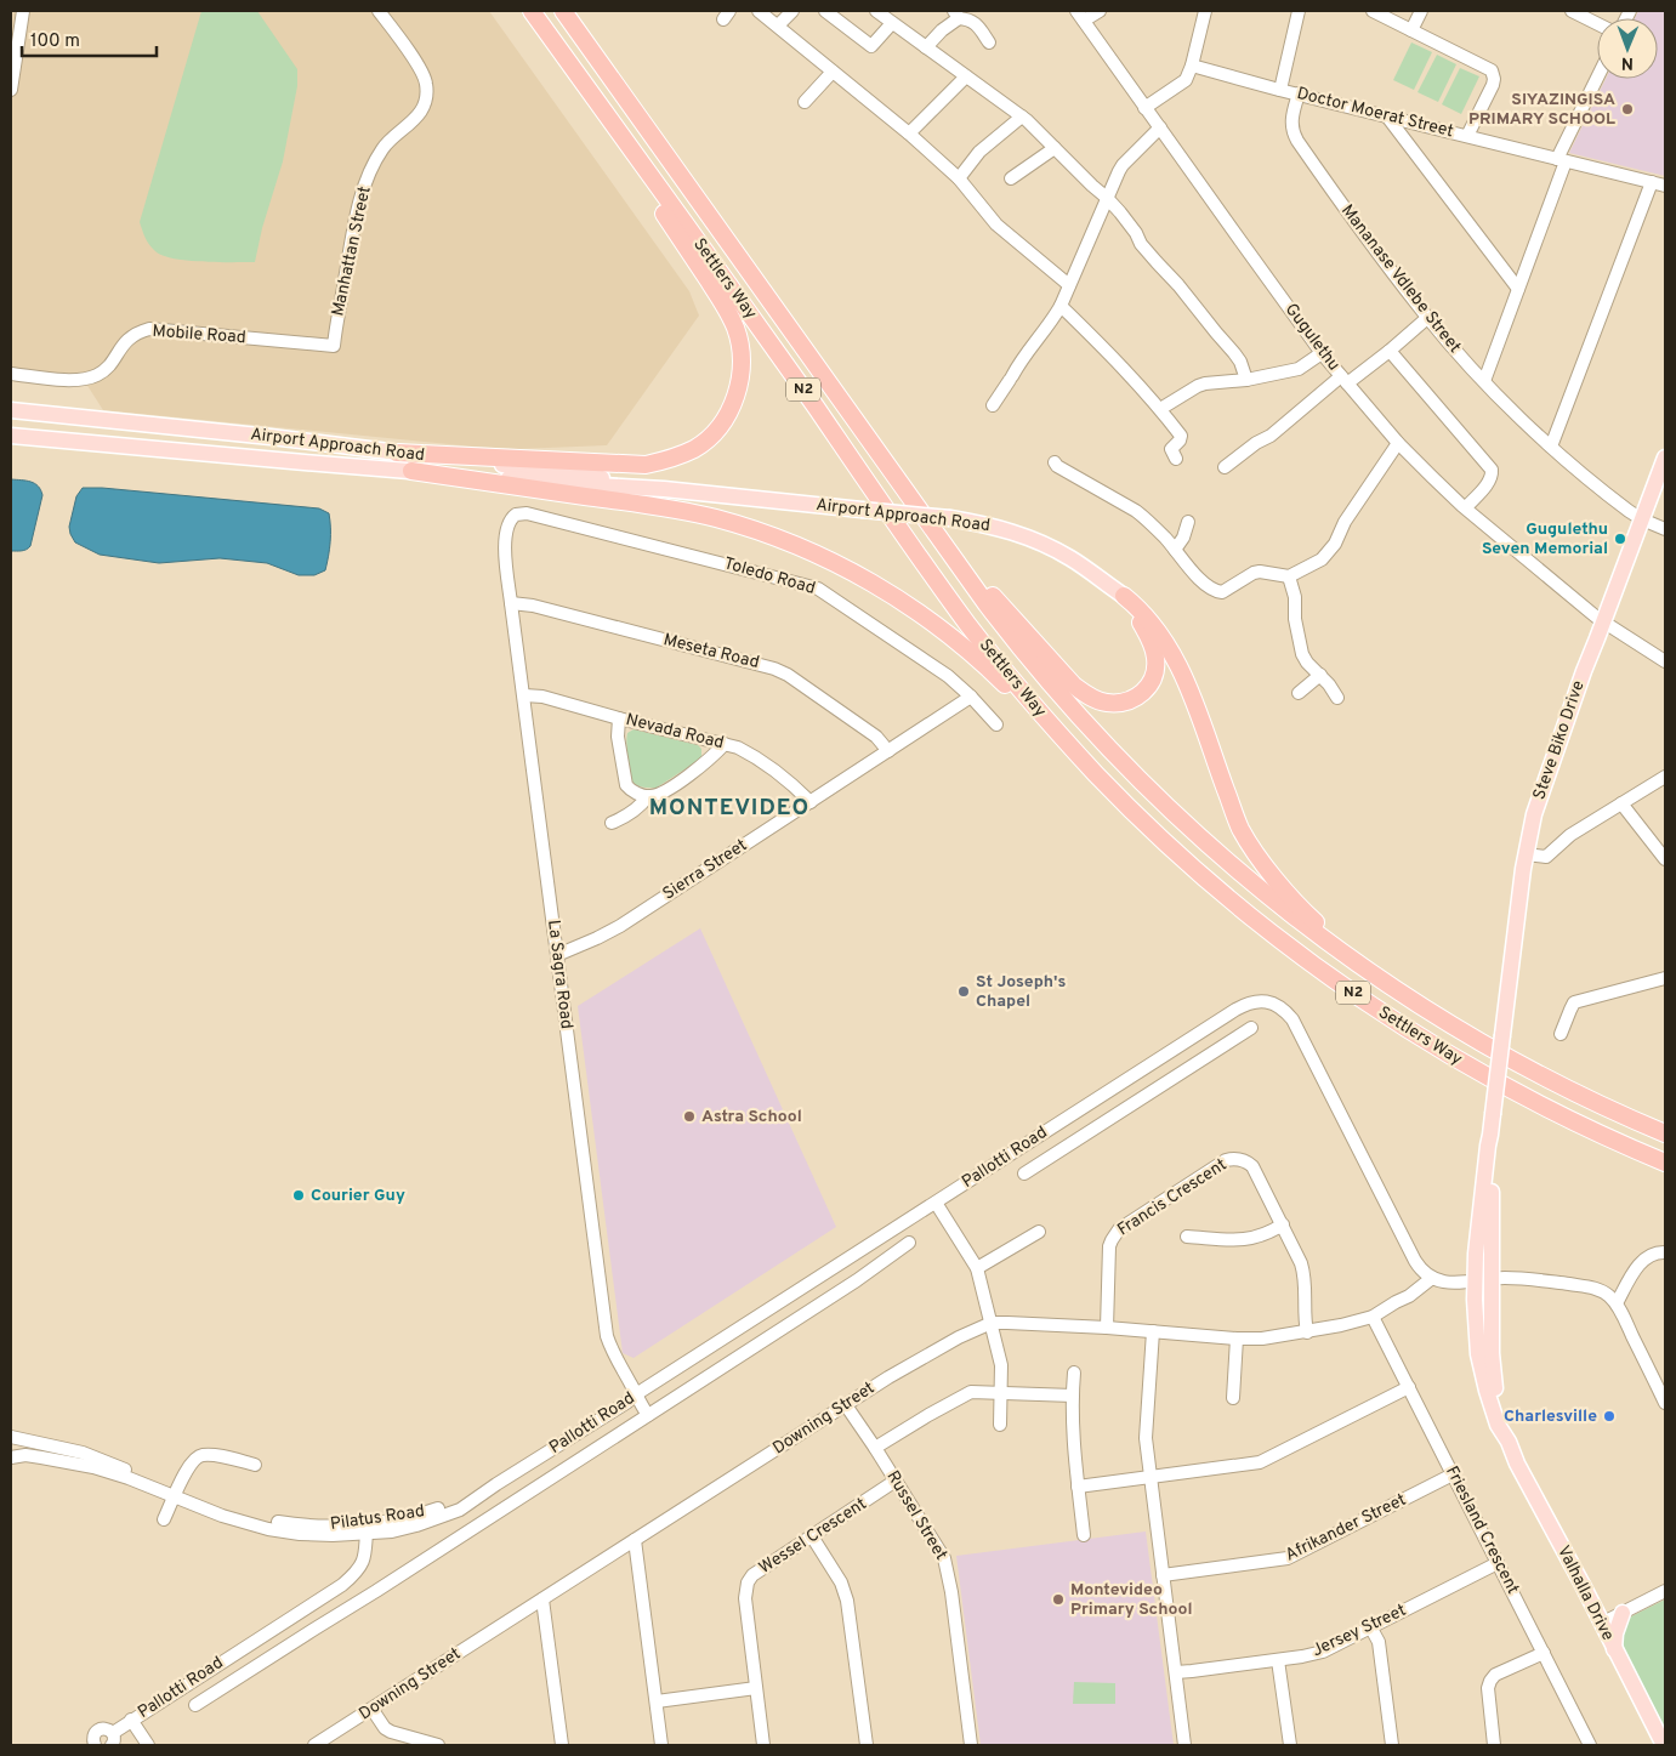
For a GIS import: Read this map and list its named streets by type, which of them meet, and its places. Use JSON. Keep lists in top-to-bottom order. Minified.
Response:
{"streets":{"highway":["Settlers Way","N2"],"main road":["Airport Approach Road","Steve Biko Drive","Valhalla Drive"],"street":["Doctor Moerat Street","Manhattan Street","Mananase Vdlebe Street","Mobile Road","Gugulethu","Toledo Road","Meseta Road","Nevada Road","Sierra Street","La Sagra Road","Pallotti Road","Francis Crescent","Downing Street","Russel Street","Pilatus Road","Afrikander Street","Friesland Crescent","Wessel Crescent","Jersey Street"]},"crossings":[["Doctor Moerat Street","Mananase Vdlebe Street"],["Manhattan Street","Mobile Road"],["Mananase Vdlebe Street","Steve Biko Drive"],["Gugulethu","Steve Biko Drive"],["Toledo Road","Sierra Street"],["Toledo Road","La Sagra Road"],["Meseta Road","Sierra Street"],["Meseta Road","La Sagra Road"],["Nevada Road","Sierra Street"],["Nevada Road","La Sagra Road"],["Steve Biko Drive","Valhalla Drive"],["Sierra Street","La Sagra Road"],["La Sagra Road","Pallotti Road"],["Pallotti Road","Downing Street"],["Pallotti Road","Pilatus Road"],["Francis Crescent","Downing Street"],["Downing Street","Russel Street"],["Downing Street","Friesland Crescent"],["Russel Street","Wessel Crescent"],["Afrikander Street","Friesland Crescent"],["Friesland Crescent","Jersey Street"]],"districts":["MONTEVIDEO"],"places":["SIYAZINGISA PRIMARY SCHOOL","Gugulethu Seven Memorial","St Joseph's Chapel","Astra School","Courier Guy","Charlesville","Montevideo Primary School"],"scale_bar":"100 m","north":"bottom"}
